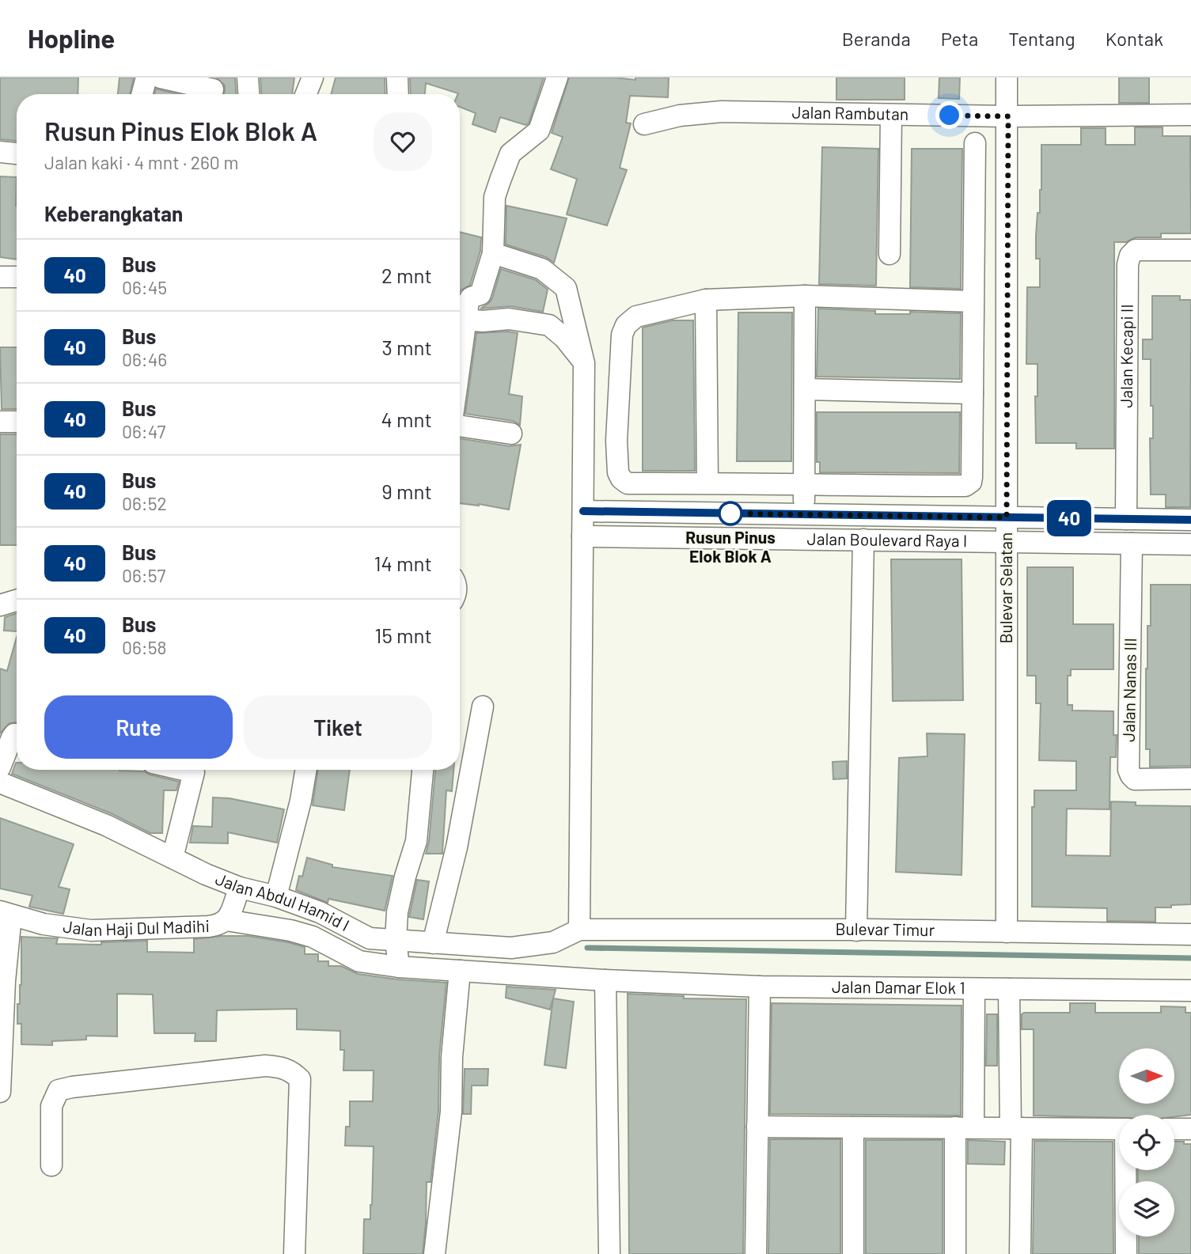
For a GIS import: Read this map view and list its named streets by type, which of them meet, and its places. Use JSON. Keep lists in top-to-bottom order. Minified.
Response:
{"streets":{"street":["Jalan Rambutan","Jalan Kecapi II","Jalan Boulevard Raya I","Bulevar Selatan","Jalan Nanas III","Jalan Abdul Hamid I","Jalan Haji Dul Madihi","Bulevar Timur","Jalan Damar Elok 1"]},"crossings":[["Jalan Rambutan","Bulevar Selatan"],["Jalan Kecapi II","Jalan Boulevard Raya I"],["Jalan Boulevard Raya I","Bulevar Selatan"],["Jalan Boulevard Raya I","Jalan Nanas III"],["Bulevar Selatan","Bulevar Timur"],["Jalan Abdul Hamid I","Jalan Haji Dul Madihi"],["Jalan Abdul Hamid I","Bulevar Timur"],["Jalan Haji Dul Madihi","Jalan Damar Elok 1"]],"places":["Rusun Pinus Elok Blok A"],"lines":["bus line 40"],"north":"right","page":{"header":"Hopline","nav":["Beranda","Peta","Tentang","Kontak"],"on_map":"40","heading":[["Rusun Pinus Elok Blok A","Jalan kaki · 4 mnt · 260 m"],"Keberangkatan"],"list":[{"mark":"40","name":"Bus","note":"06:45","value":"2 mnt"},{"mark":"40","name":"Bus","note":"06:46","value":"3 mnt"},{"mark":"40","name":"Bus","note":"06:47","value":"4 mnt"},{"mark":"40","name":"Bus","note":"06:52","value":"9 mnt"},{"mark":"40","name":"Bus","note":"06:57","value":"14 mnt"},{"mark":"40","name":"Bus","note":"06:58","value":"15 mnt"}],"buttons":["Rute","Tiket"]}}
